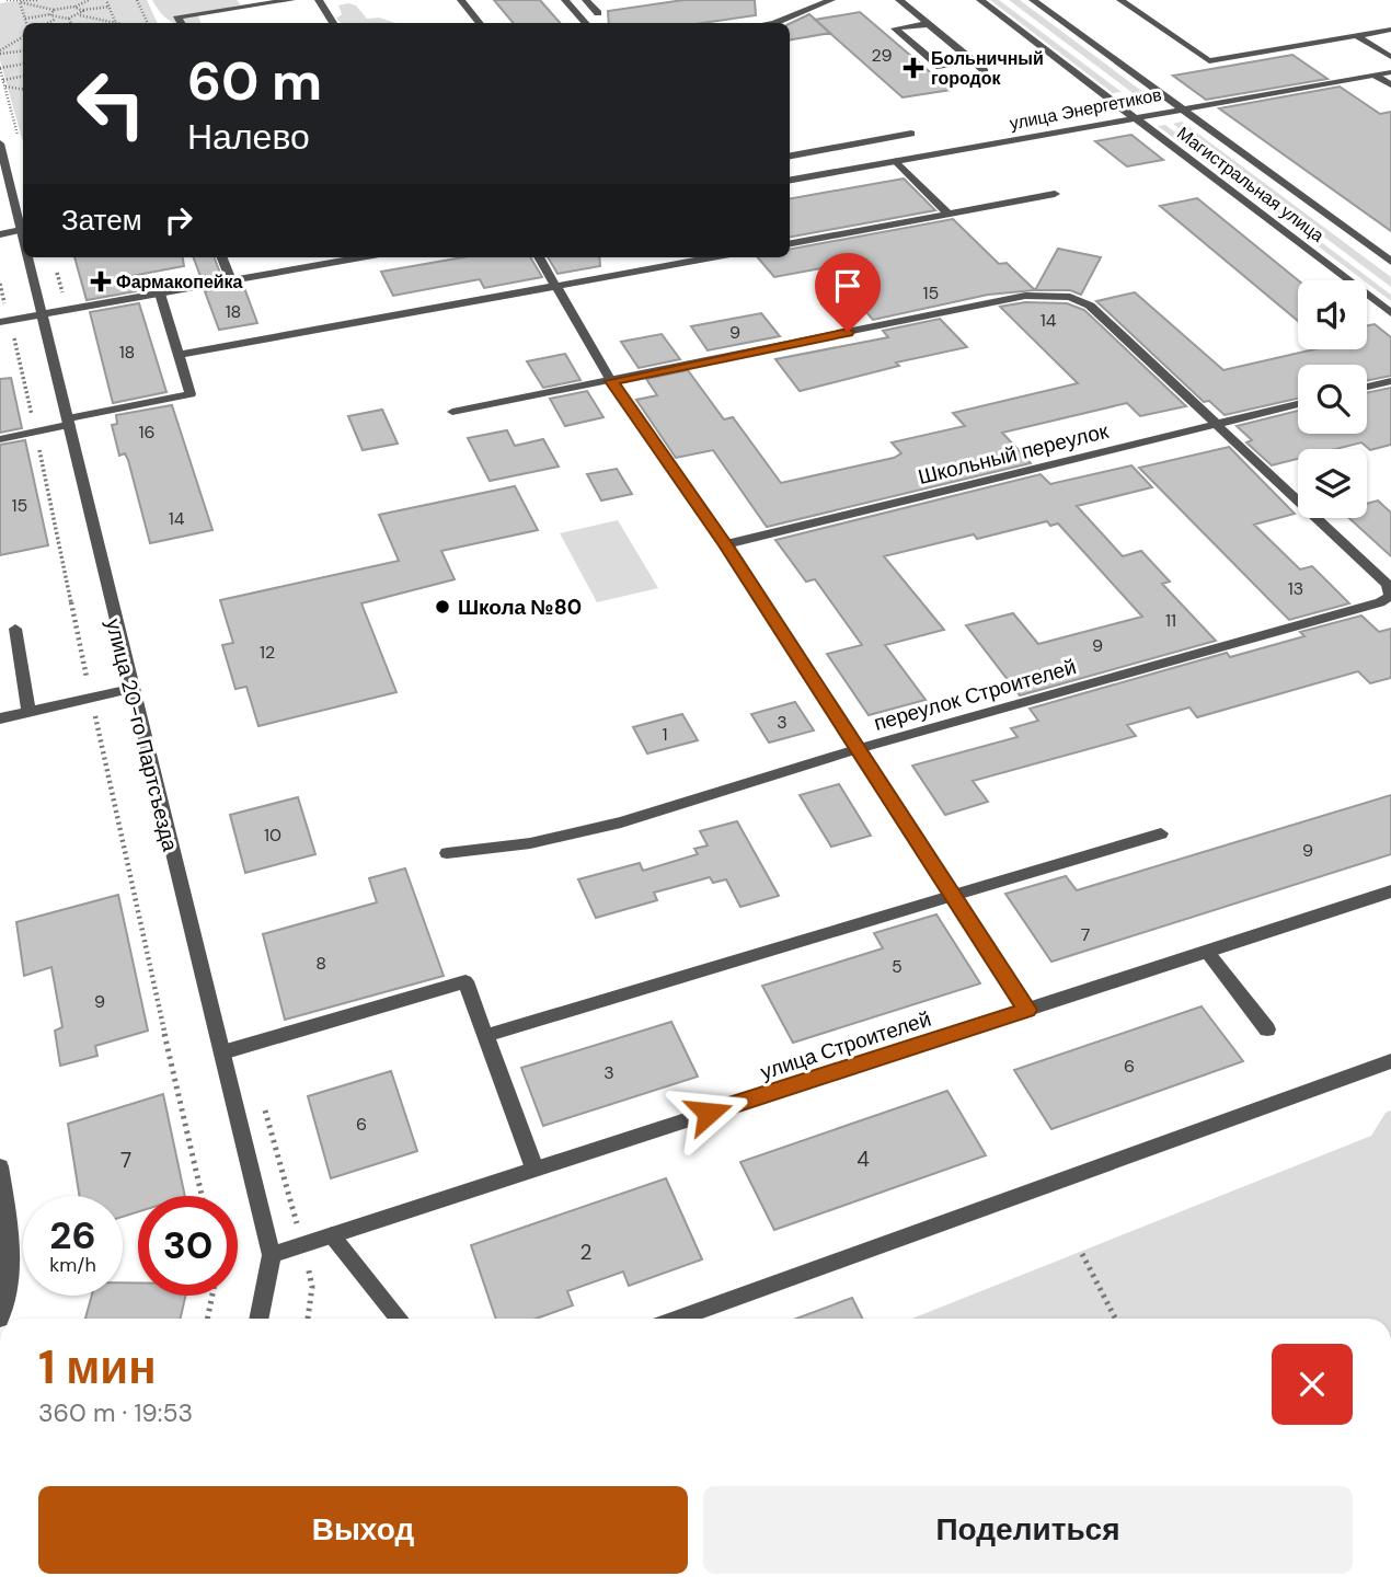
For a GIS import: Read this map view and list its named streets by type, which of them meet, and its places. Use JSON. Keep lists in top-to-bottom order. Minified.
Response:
{"streets":{"street":["улица Энергетиков","Магистральная улица","Школьный переулок","переулок Строителей","улица 20-го Партсъезда","улица Строителей"]},"crossings":[["улица Энергетиков","Магистральная улица"],["Школьный переулок","переулок Строителей"],["улица 20-го Партсъезда","улица Строителей"]],"places":{"health":["Больничный городок","Фармакопейка"],"other":["Школа №80"]},"house_numbers":["29","15","18","14","9","18","16","15","14","13","11","9","12","3","1","10","9","7","8","5","9","6","3","6","4","7","2"],"page":{"turn":["60 m","Налево"],"then":"Затем","speed":"26 km/h","limit":"30","heading":["1 мин","360 m · 19:53"],"buttons":["Выход","Поделиться"]}}
